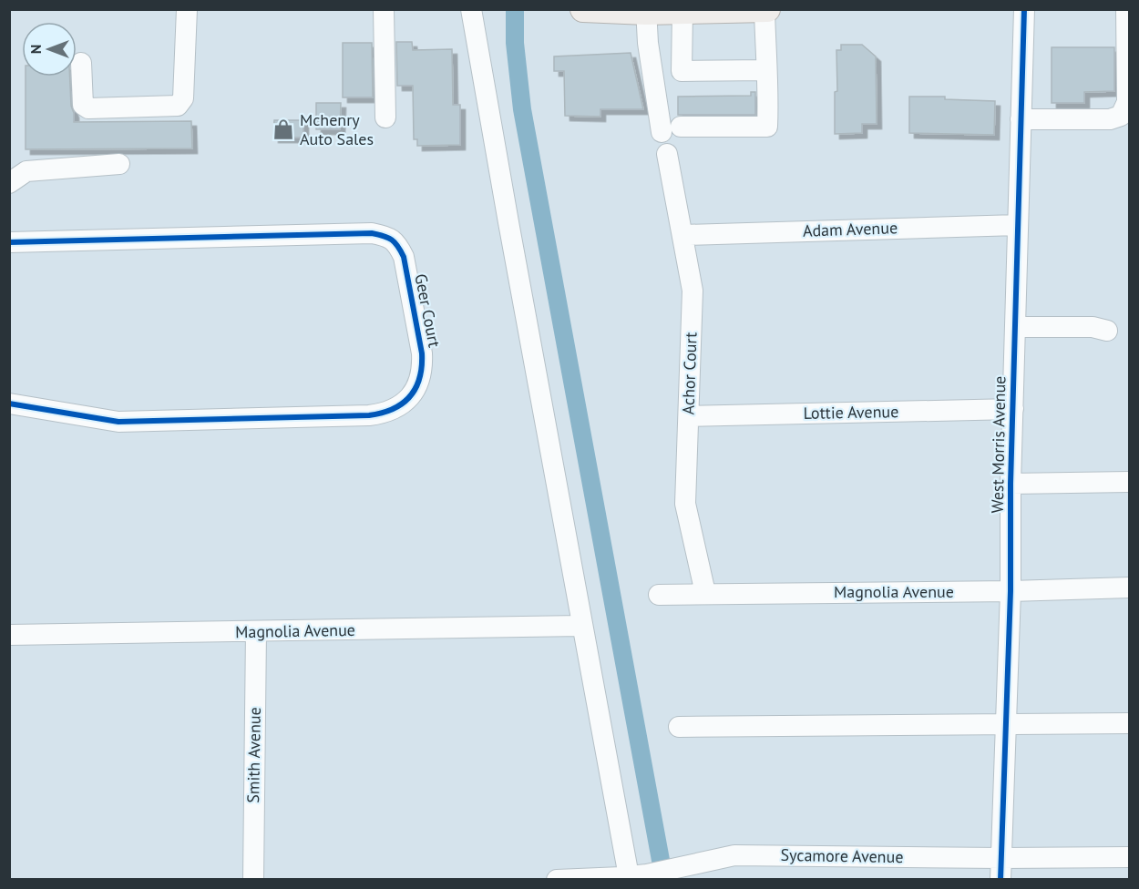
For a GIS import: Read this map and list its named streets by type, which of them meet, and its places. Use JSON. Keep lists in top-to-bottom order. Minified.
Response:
{"streets":{"street":["Adam Avenue","Geer Court","Achor Court","Lottie Avenue","West Morris Avenue","Magnolia Avenue","Smith Avenue","Sycamore Avenue"]},"crossings":[["Adam Avenue","Achor Court"],["Adam Avenue","West Morris Avenue"],["Achor Court","Lottie Avenue"],["Achor Court","Magnolia Avenue"],["Lottie Avenue","West Morris Avenue"],["West Morris Avenue","Magnolia Avenue"],["West Morris Avenue","Sycamore Avenue"],["Magnolia Avenue","Smith Avenue"]],"places":{"shop":["Mchenry Auto Sales"]},"north":"left"}
